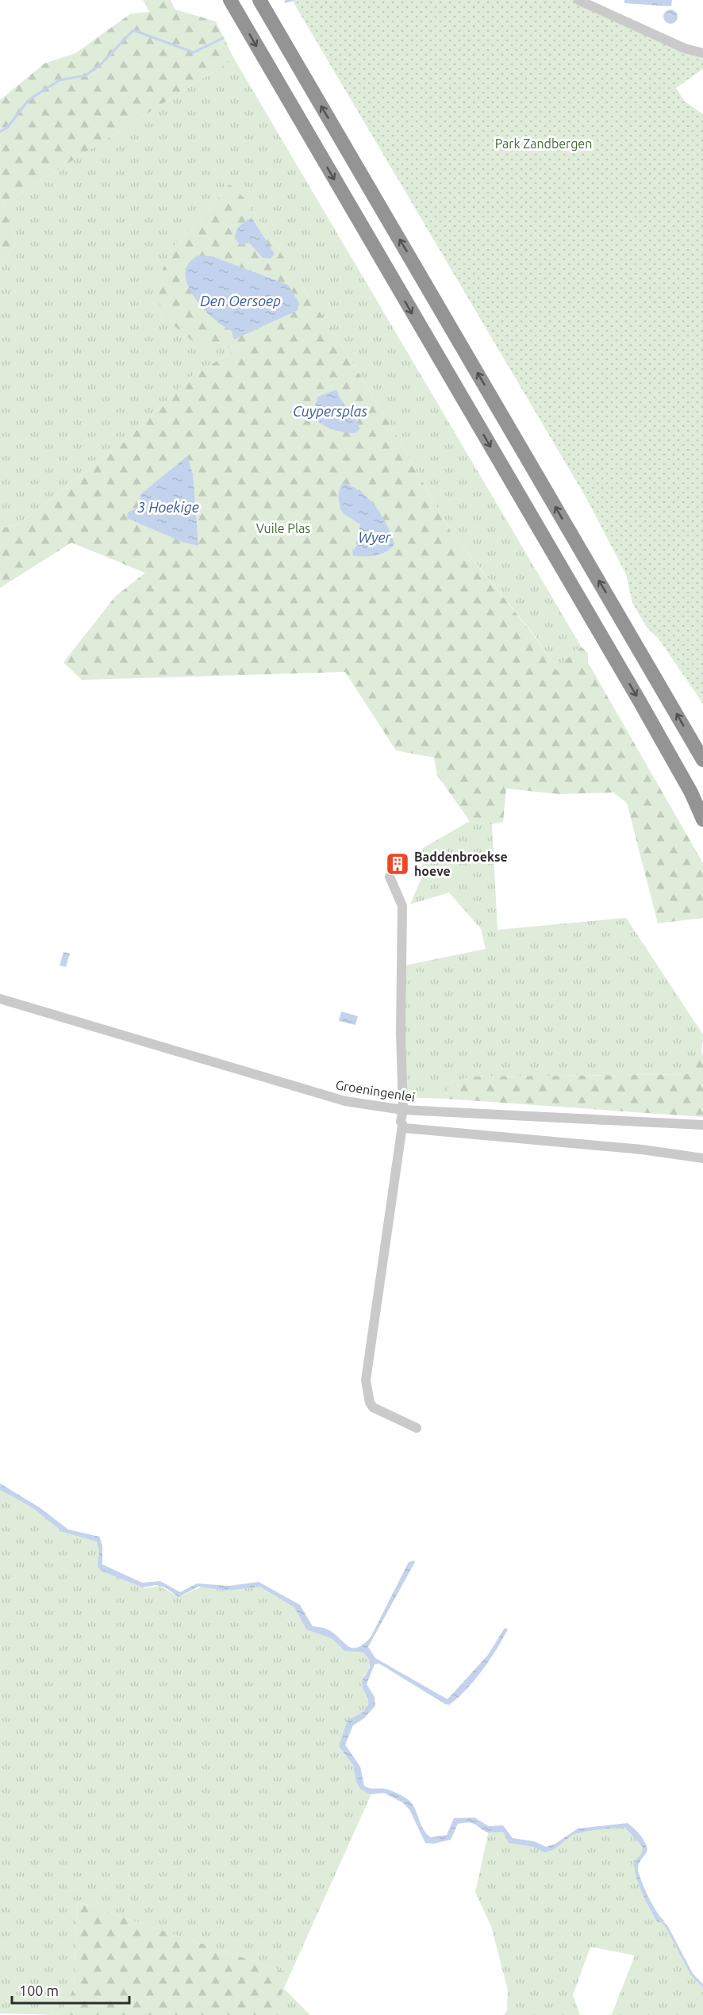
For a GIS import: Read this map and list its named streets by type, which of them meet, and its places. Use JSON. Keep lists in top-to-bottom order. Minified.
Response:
{"streets":{"street":["Groeningenlei"]},"water":["Den Oersoep","Cuypersplas","3 Hoekige","Wyer"],"parks":["Park Zandbergen","Vuile Plas"],"places":{"building":["Baddenbroekse hoeve"]},"scale_bar":"100 m"}
